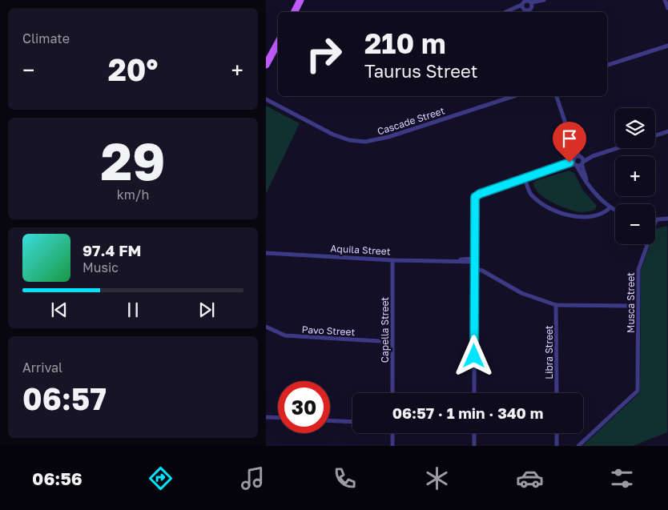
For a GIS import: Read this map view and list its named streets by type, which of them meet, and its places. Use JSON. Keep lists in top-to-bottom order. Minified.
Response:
{"streets":{"street":["Cascade Street","Aquila Street","Musca Street","Capella Street","Pavo Street","Libra Street"]},"crossings":[["Aquila Street","Capella Street"],["Capella Street","Pavo Street"]],"page":{"tile":["Climate",["29","km/h"],["Arrival","06:57"]],"turn":["210 m","Taurus Street"],"heat":["−","20°","+"],"map_buttons":["+","−"],"song":["97.4 FM","Music"],"limit":"30","trip":"06:57 · 1 min · 340 m","tabs":"06:56"}}
